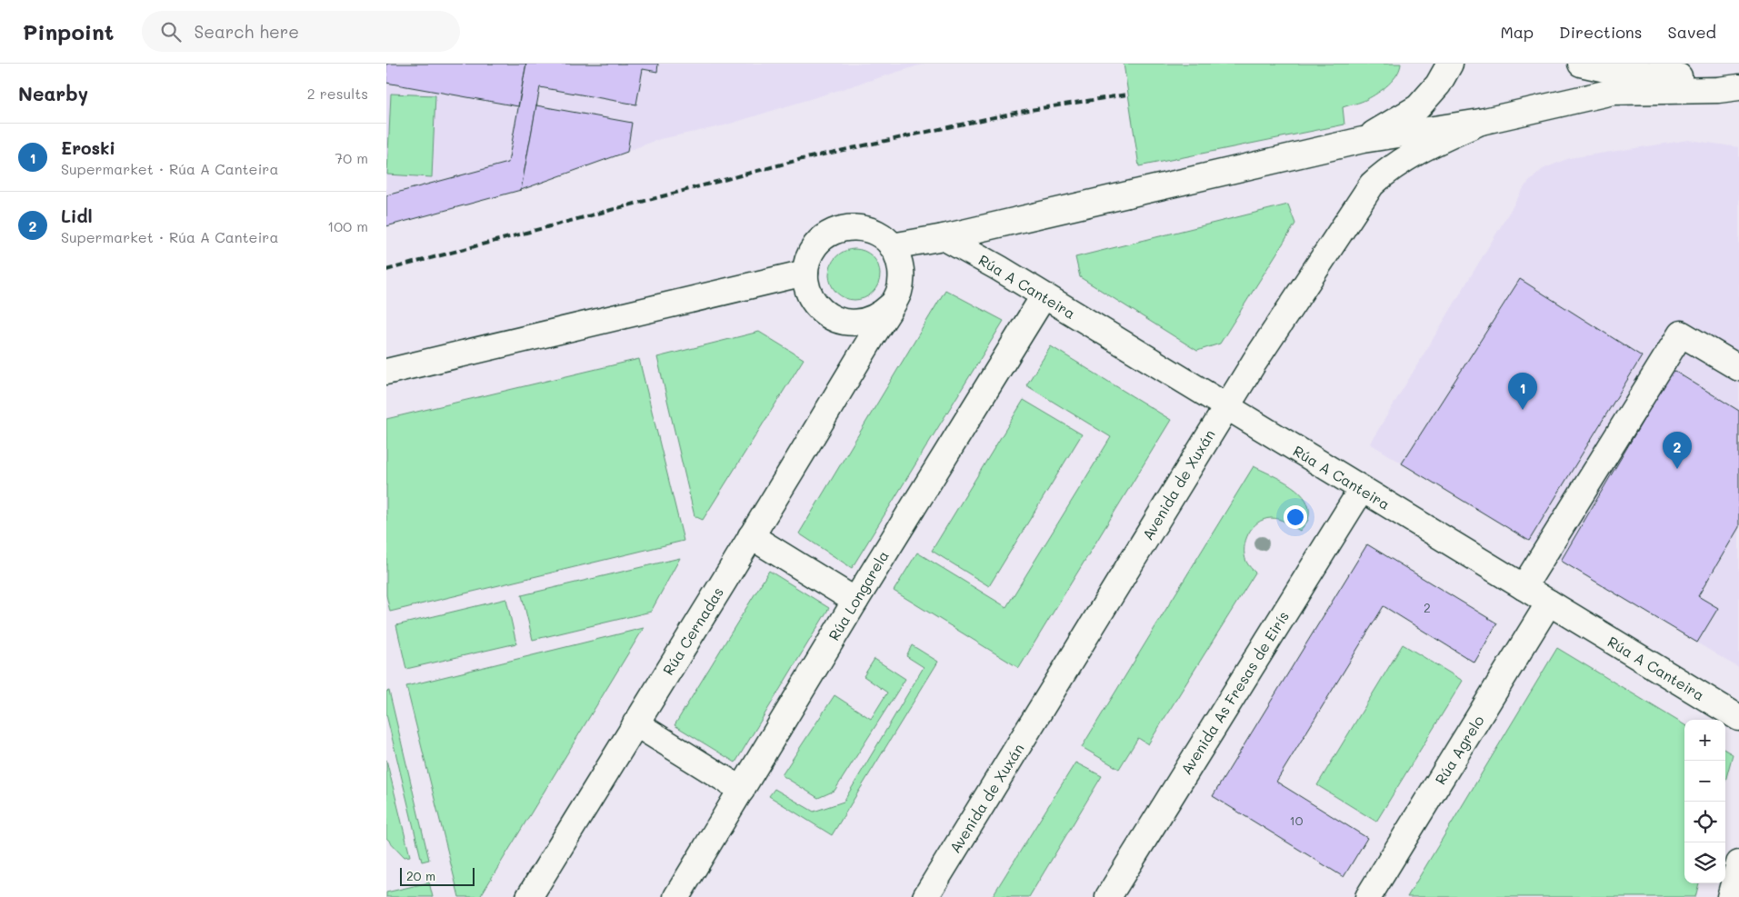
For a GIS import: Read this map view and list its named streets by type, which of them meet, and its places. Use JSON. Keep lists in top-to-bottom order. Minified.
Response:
{"streets":{"street":["Rúa A Canteira","Avenida de Xuxán","Rúa Longarela","Rúa Cernadas","Avenida As Fresas de Eirís","Rúa Agrelo"]},"crossings":[["Rúa A Canteira","Avenida de Xuxán"],["Rúa A Canteira","Rúa Longarela"],["Rúa A Canteira","Avenida As Fresas de Eirís"],["Rúa A Canteira","Rúa Agrelo"]],"house_numbers":["2","10"],"scale_bar":"20 m","page":{"header":"Pinpoint","search":"Search here","nav":["Map","Directions","Saved"],"heading":["Nearby","2 results"],"list":[{"mark":"1","name":"Eroski","note":"Supermarket · Rúa A Canteira","value":"70 m"},{"mark":"2","name":"Lidl","note":"Supermarket · Rúa A Canteira","value":"100 m"}],"pins":["1","2"],"map_buttons":["+","−"],"scale":"20 m"}}
